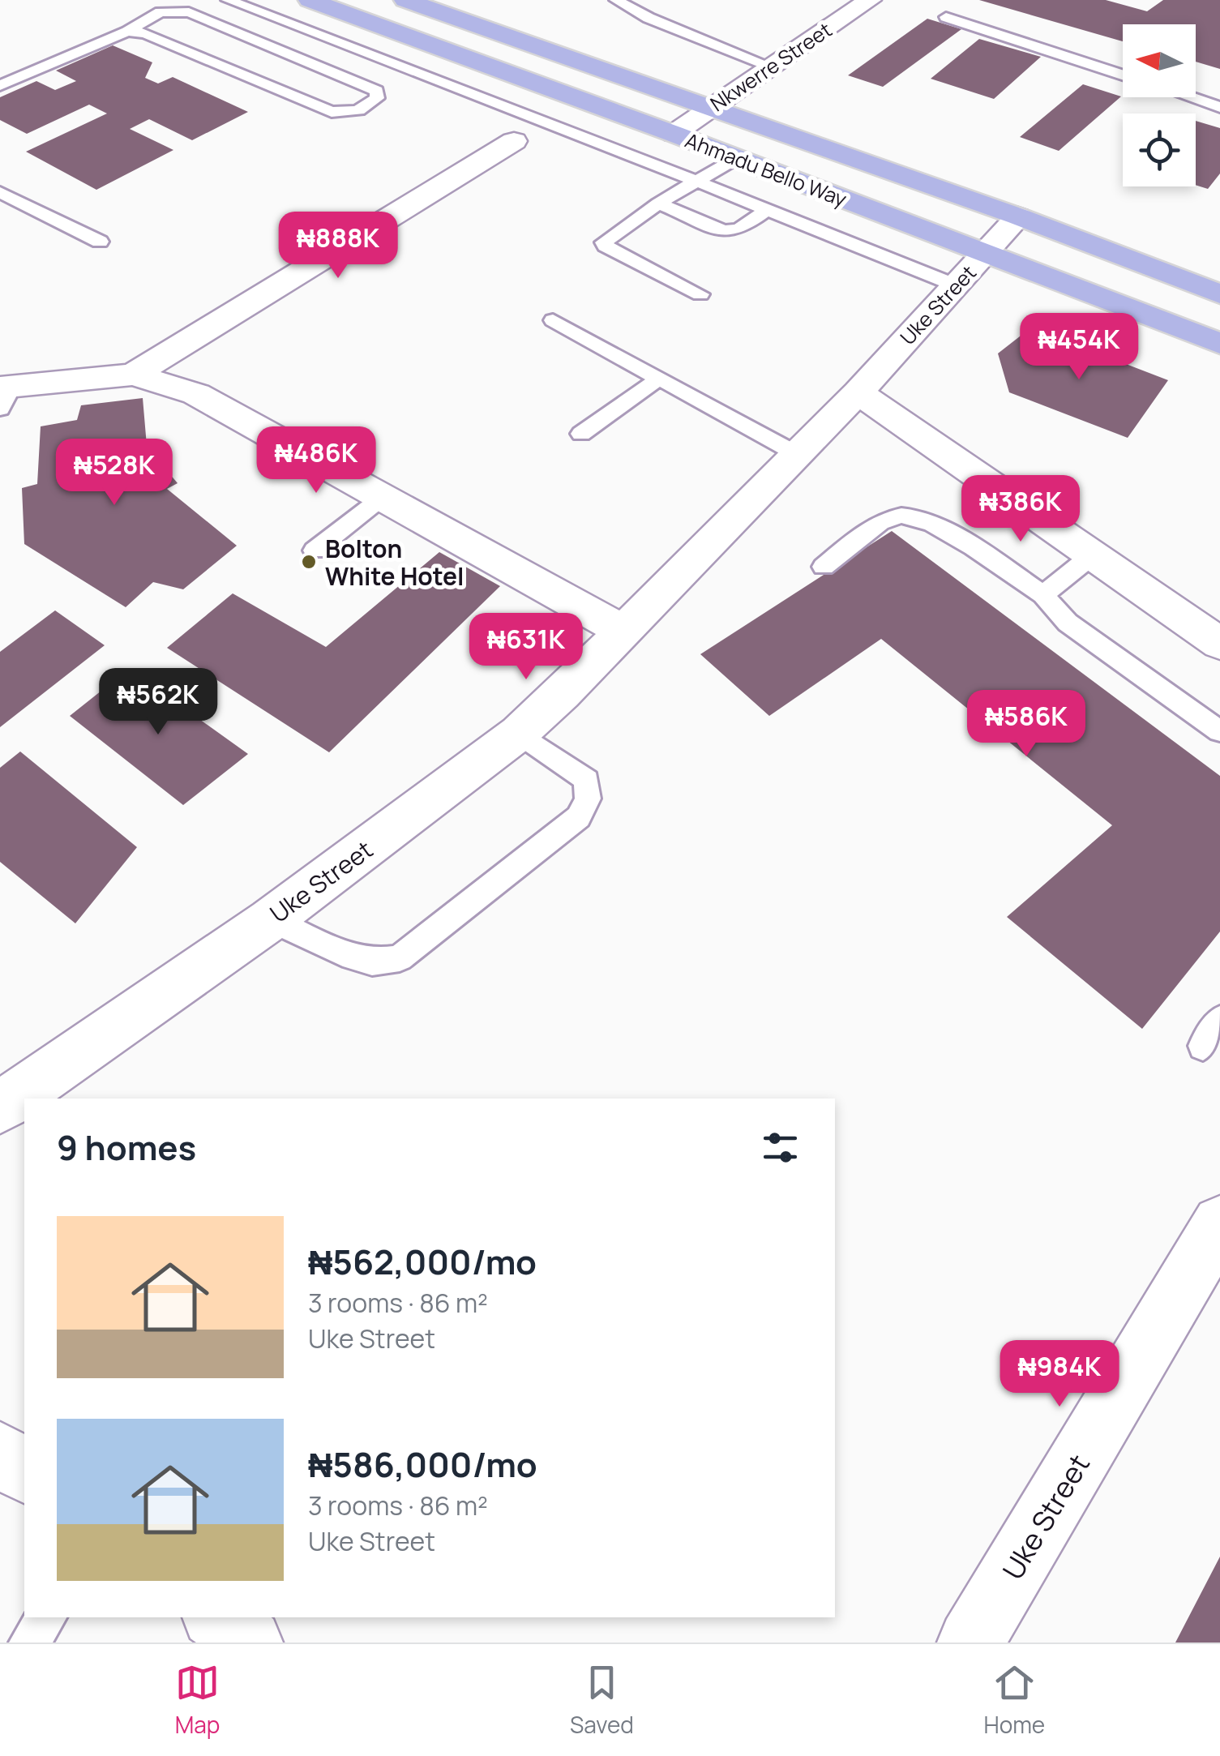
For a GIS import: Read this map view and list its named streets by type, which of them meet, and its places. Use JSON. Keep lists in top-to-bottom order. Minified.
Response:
{"streets":{"main road":["Ahmadu Bello Way"],"street":["Nkwerre Street","Uke Street"]},"crossings":[["Nkwerre Street","Ahmadu Bello Way"],["Ahmadu Bello Way","Uke Street"]],"places":["Bolton White Hotel"],"north":"left","page":{"price":["₦888K","₦454K","₦486K","₦528K","₦386K","₦631K","₦562K","₦586K","₦984K"],"heading":"9 homes","list":[{"name":"₦562,000/mo","note":"3 rooms · 86 m² · Uke Street"},{"name":"₦586,000/mo","note":"3 rooms · 86 m² · Uke Street"}],"tabs":["Map","Saved","Home"]}}
